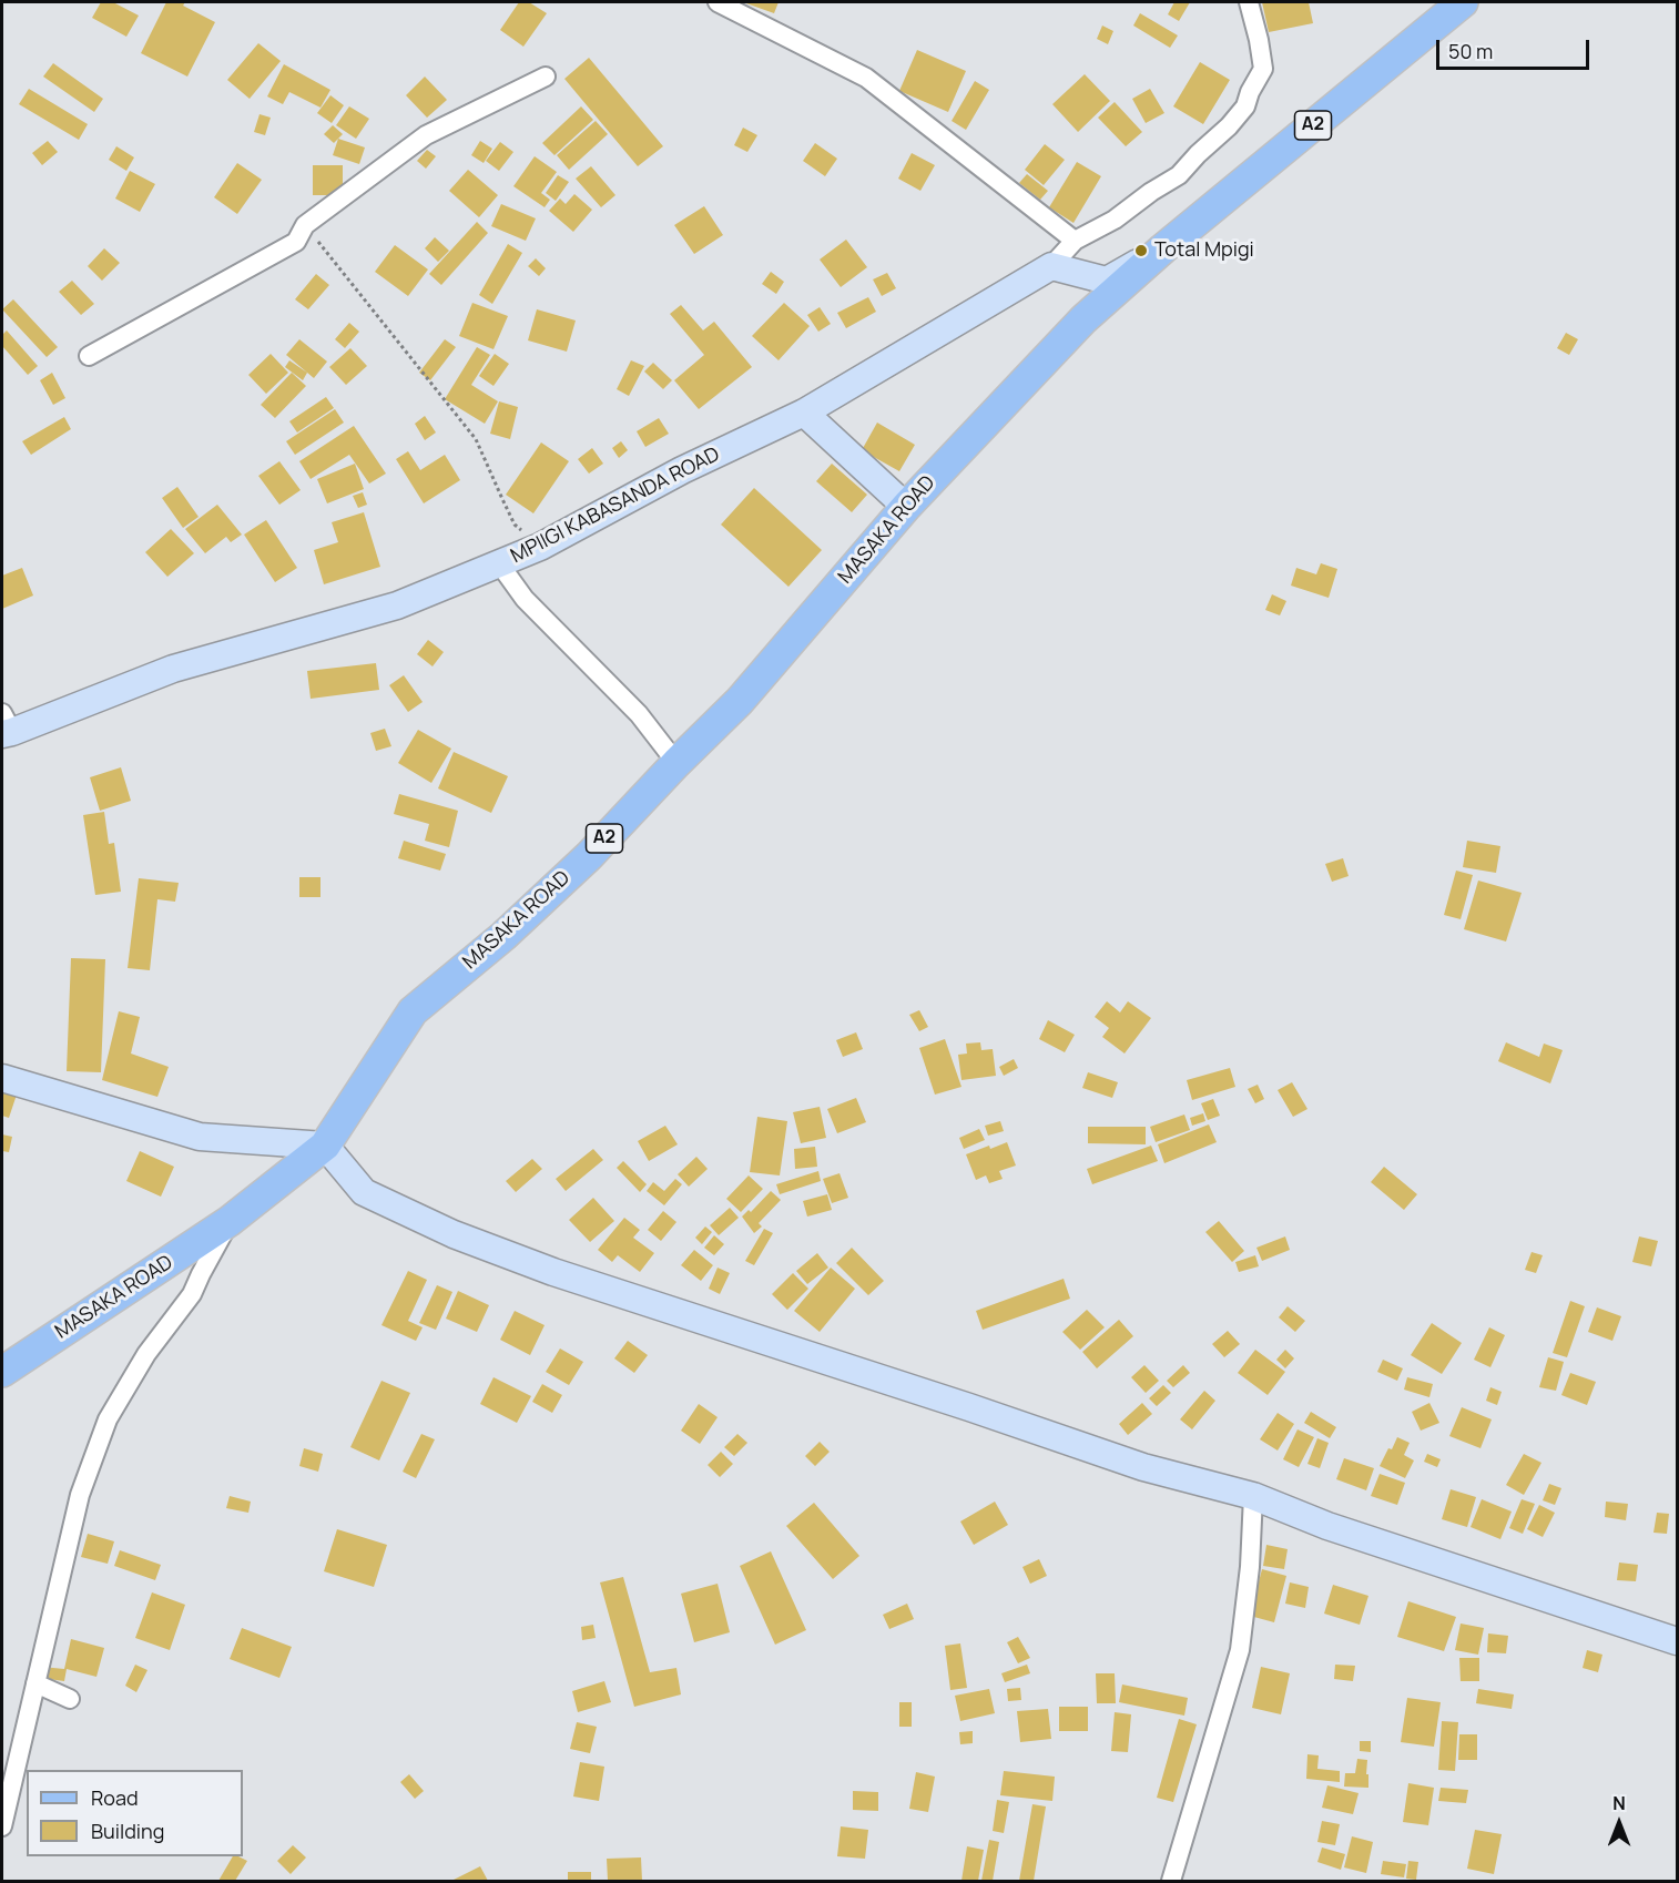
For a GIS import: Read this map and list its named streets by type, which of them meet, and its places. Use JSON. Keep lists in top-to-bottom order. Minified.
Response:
{"streets":{"main road":["A2","MPIIGI KABASANDA ROAD","MASAKA ROAD"]},"crossings":[["A2","MASAKA ROAD"]],"places":["Total Mpigi"],"legend":["Road","Building"],"scale_bar":"50 m","north":"top"}
